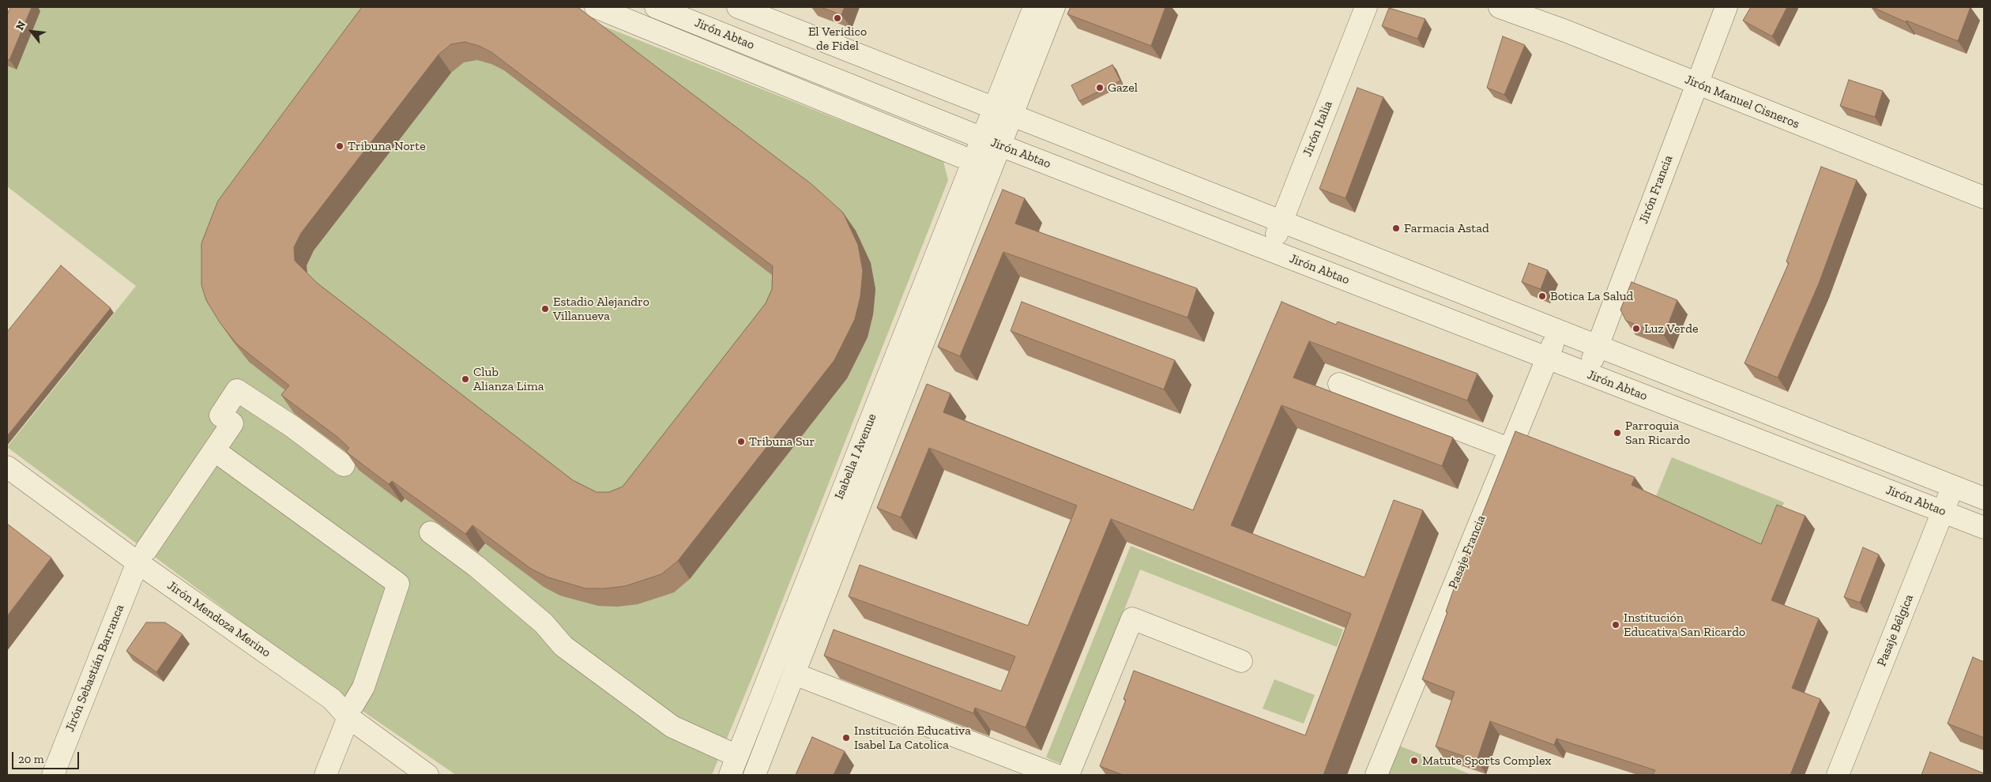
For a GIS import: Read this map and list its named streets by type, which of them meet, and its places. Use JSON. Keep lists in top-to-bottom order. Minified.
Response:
{"streets":{"street":["Jirón Abtao","Jirón Manuel Cisneros","Jirón Italia","Jirón Francia","Isabella I Avenue","Pasaje Francia","Jirón Mendoza Merino","Pasaje Bélgica","Jirón Sebastián Barranca"]},"crossings":[["Jirón Abtao","Jirón Italia"],["Jirón Abtao","Jirón Francia"],["Jirón Abtao","Isabella I Avenue"],["Jirón Abtao","Pasaje Francia"],["Jirón Abtao","Pasaje Bélgica"],["Jirón Manuel Cisneros","Jirón Francia"],["Jirón Mendoza Merino","Jirón Sebastián Barranca"]],"places":["El Veridico de Fidel","Gazel","Tribuna Norte","Farmacia Astad","Botica La Salud","Estadio Alejandro Villanueva","Luz Verde","Club Alianza Lima","Parroquia San Ricardo","Tribuna Sur","Institución Educativa San Ricardo","Institución Educativa Isabel La Catolica","Matute Sports Complex"],"scale_bar":"20 m","north":"top left"}
